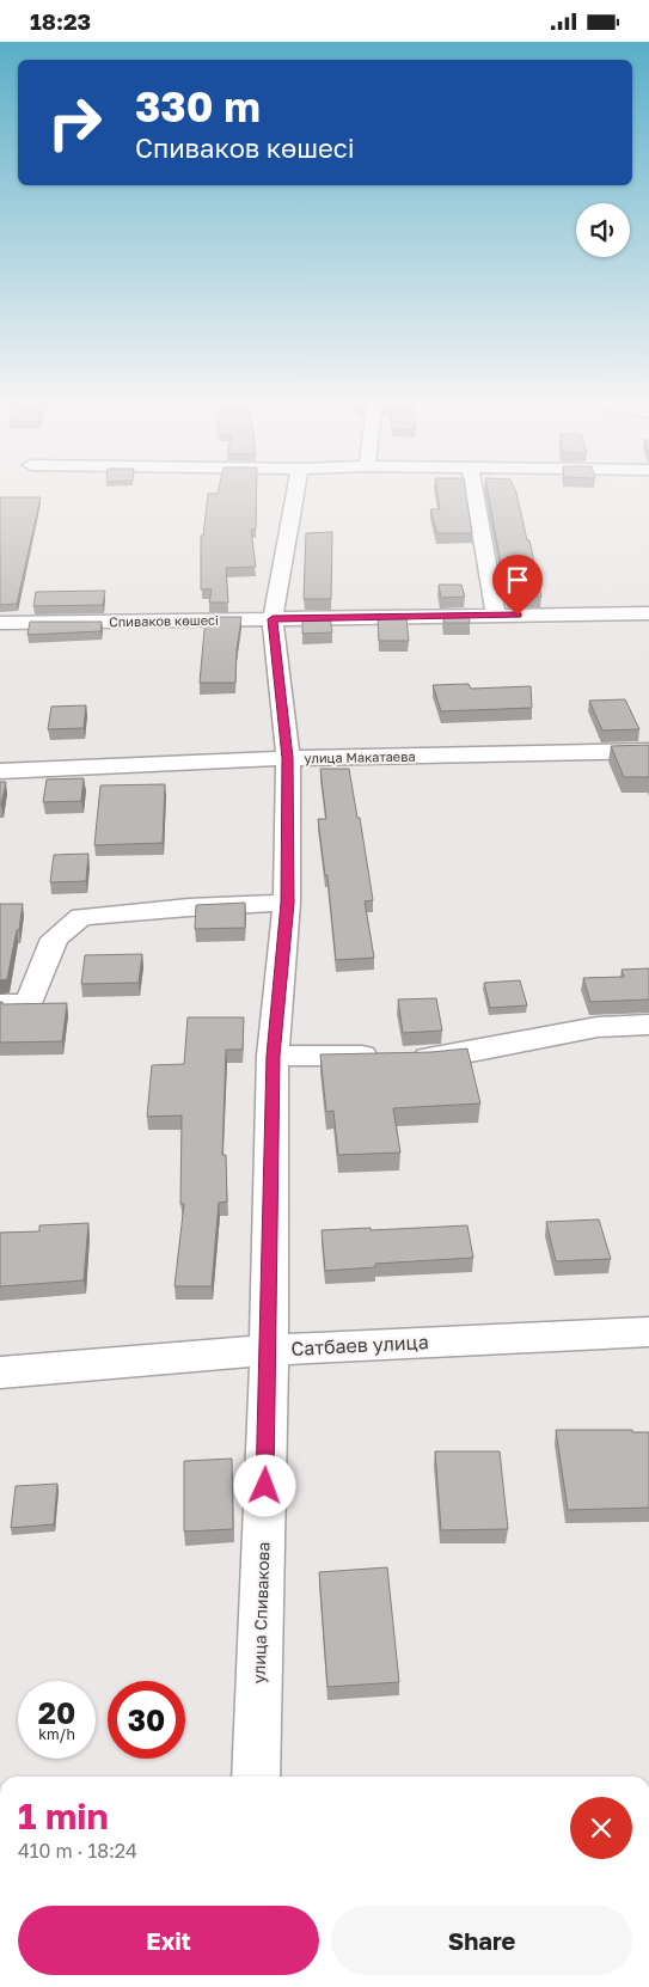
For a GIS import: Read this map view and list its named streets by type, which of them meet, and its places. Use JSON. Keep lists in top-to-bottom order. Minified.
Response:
{"streets":{"street":["Спиваков көшесі","улица Макатаева","Сатбаев улица","улица Спивакова"]},"crossings":[["Спиваков көшесі","улица Спивакова"],["улица Макатаева","улица Спивакова"],["Сатбаев улица","улица Спивакова"]],"page":{"status":"18:23","turn":["330 m","Спиваков көшесі"],"speed":"20 km/h","limit":"30","heading":["1 min","410 m · 18:24"],"buttons":["Exit","Share"]}}
